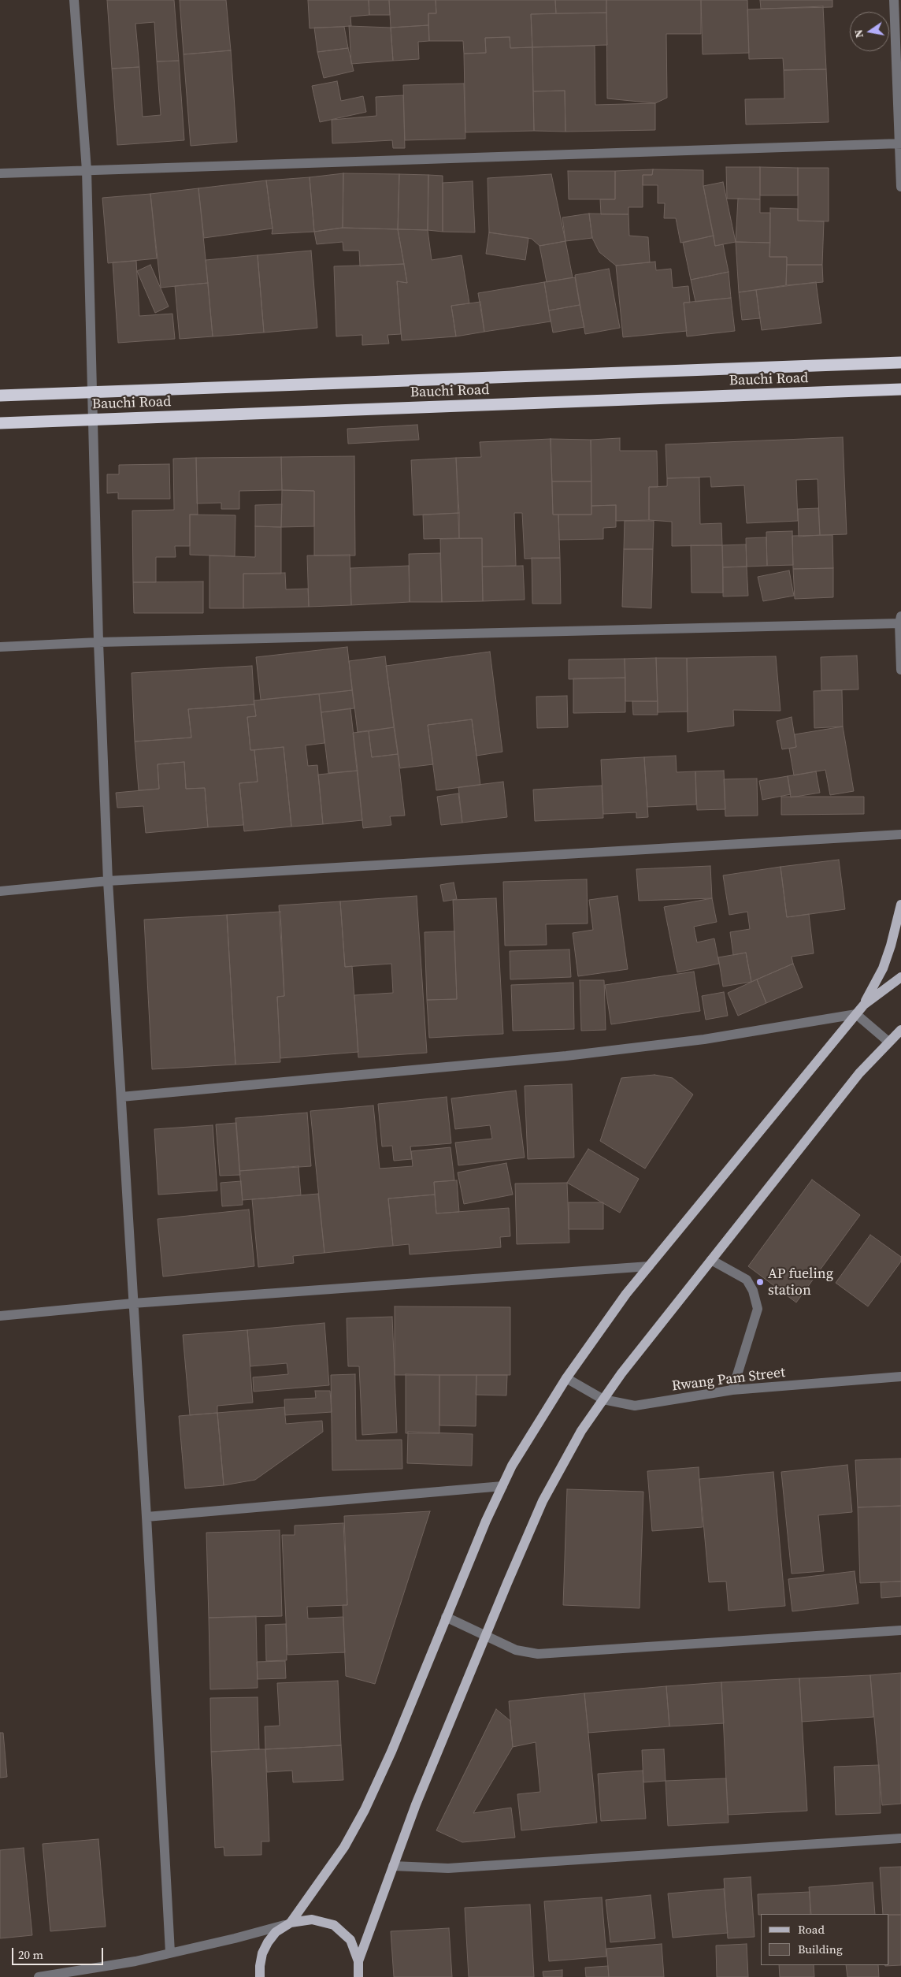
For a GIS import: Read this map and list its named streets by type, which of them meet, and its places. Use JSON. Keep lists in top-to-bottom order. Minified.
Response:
{"streets":{"highway":["Bauchi Road"],"street":["Rwang Pam Street"]},"places":["AP fueling station"],"legend":["Road","Building"],"scale_bar":"20 m","north":"left"}
